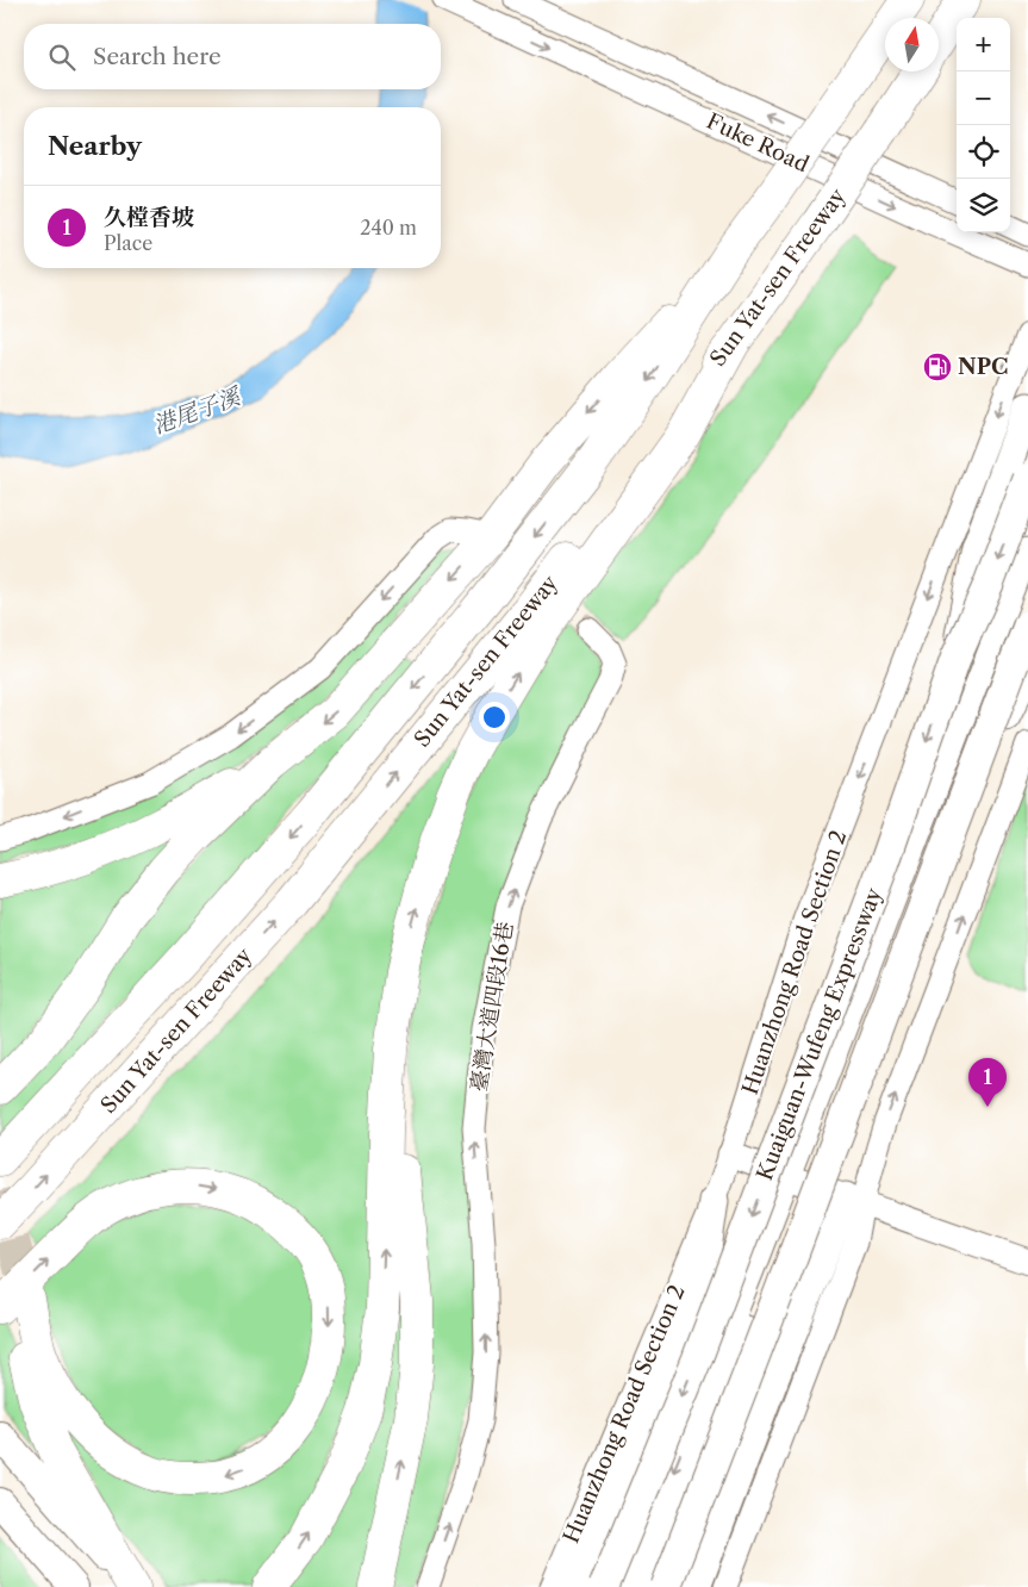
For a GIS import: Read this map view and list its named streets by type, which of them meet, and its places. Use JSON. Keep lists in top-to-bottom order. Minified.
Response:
{"streets":{"highway":["Sun Yat-sen Freeway","Kuaiguan-Wufeng Expressway"],"street":["Fuke Road","Huanzhong Road Section 2","臺灣大道四段16巷"]},"one_way":["臺灣大道四段16巷"],"water":["港尾子溪"],"places":{"fuel station":["NPC"]},"north":"top","page":{"map_buttons":["+","−"],"search":"Search here","heading":"Nearby","list":[{"mark":"1","name":"久樘香坡","note":"Place","value":"240 m"}],"pins":"1"}}
